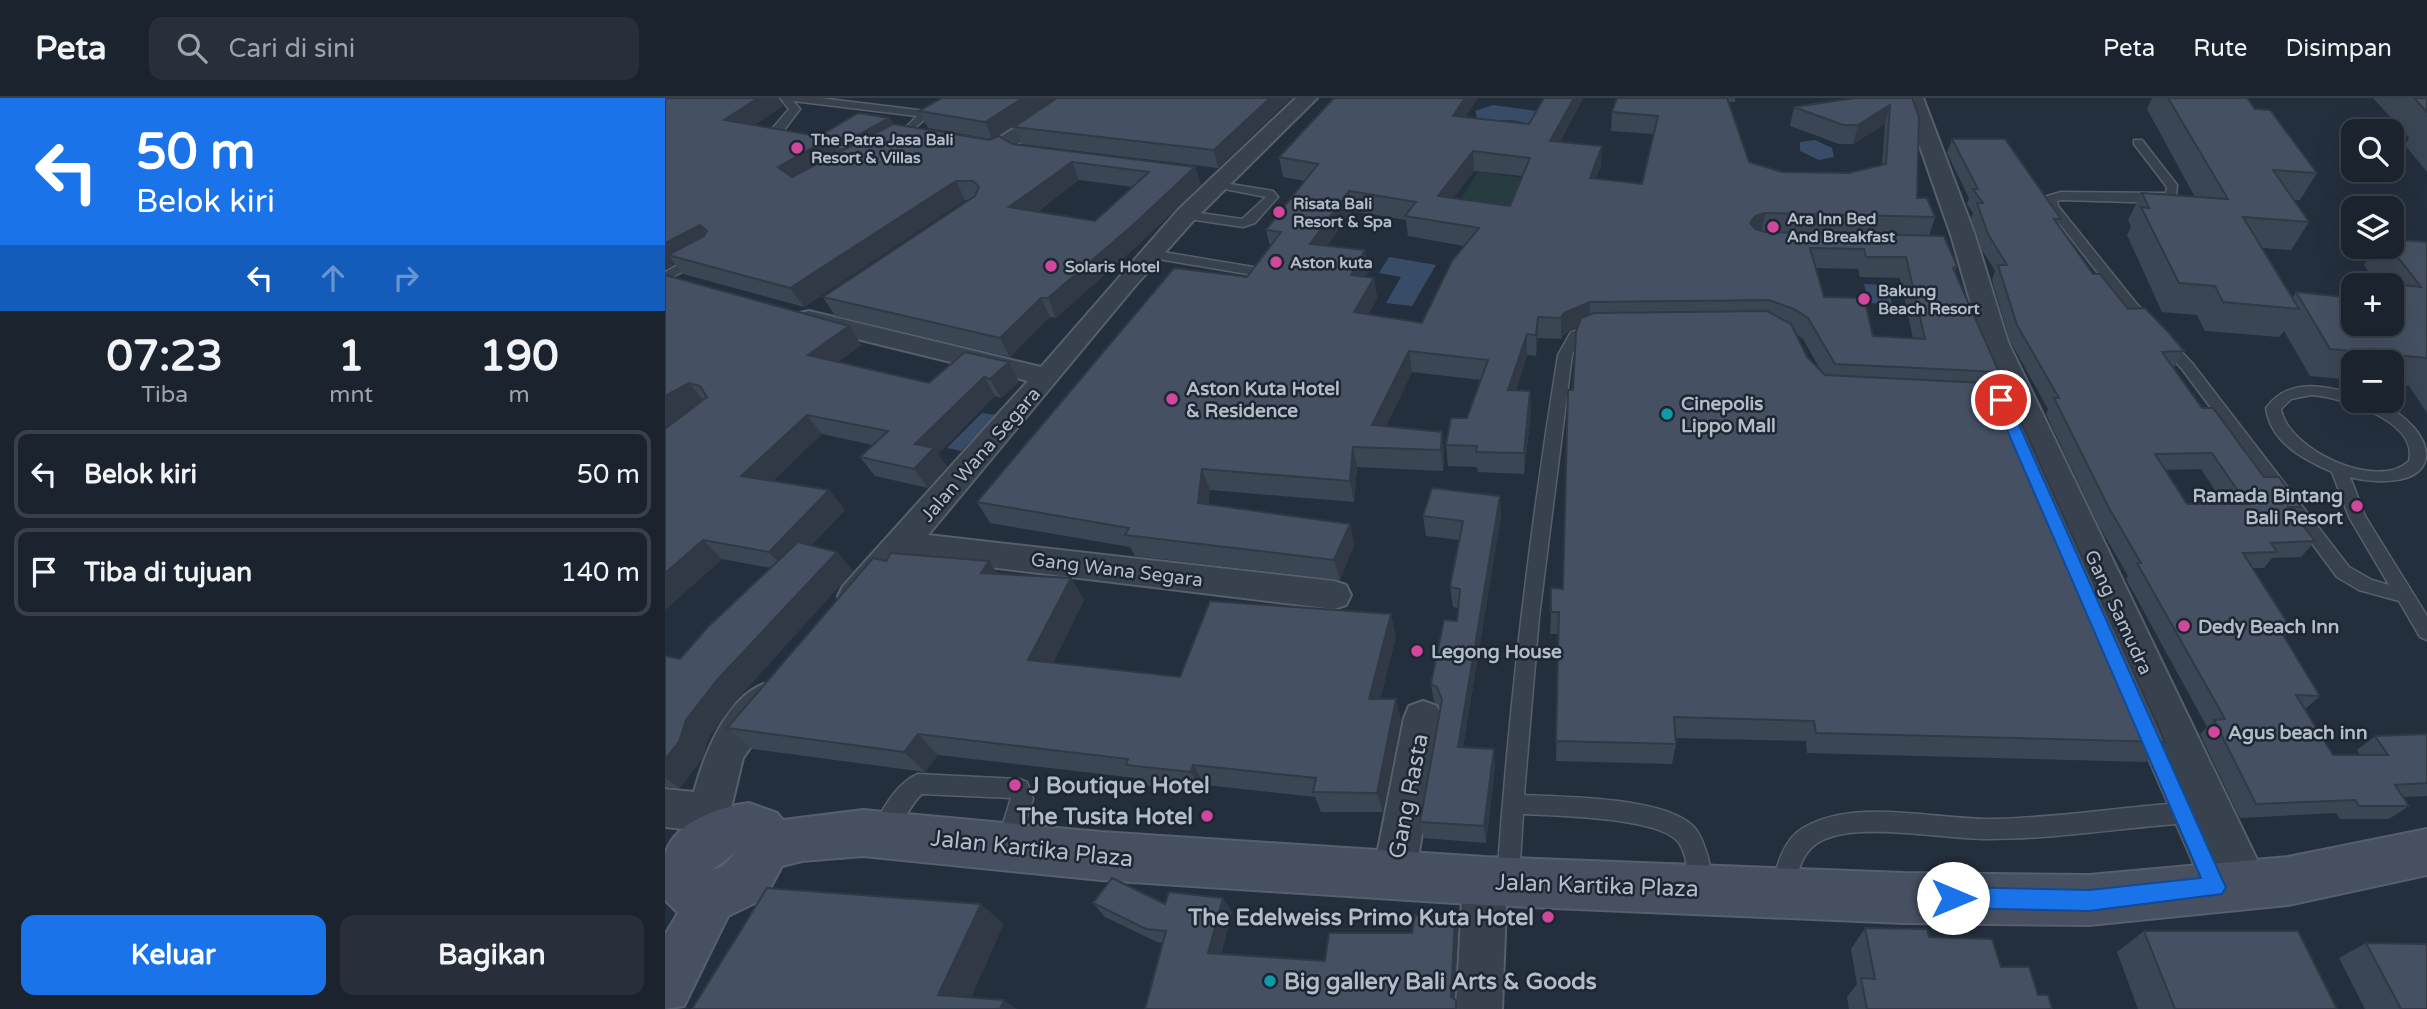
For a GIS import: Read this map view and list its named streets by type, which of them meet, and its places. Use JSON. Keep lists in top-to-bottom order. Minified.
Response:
{"streets":{"main road":["Jalan Kartika Plaza"],"street":["Jalan Wana Segara","Gang Wana Segara","Gang Samudra","Gang Rasta"]},"crossings":[["Jalan Wana Segara","Gang Wana Segara"],["Gang Samudra","Jalan Kartika Plaza"],["Gang Rasta","Jalan Kartika Plaza"]],"places":["The Patra Jasa Bali Resort & Villas","Risata Bali Resort & Spa","Ara Inn Bed And Breakfast","Aston kuta","Solaris Hotel","Bakung Beach Resort","Aston Kuta Hotel & Residence","Cinepolis Lippo Mall","Ramada Bintang Bali Resort","Dedy Beach Inn","Legong House","Agus beach inn","J Boutique Hotel","The Tusita Hotel","The Edelweiss Primo Kuta Hotel","Big gallery Bali Arts & Goods"],"page":{"header":"Peta","search":"Cari di sini","nav":["Peta","Rute","Disimpan"],"turn":["50 m","Belok kiri"],"map_buttons":["+","−"],"eta":["07:23","Tiba","1","mnt","190","m"],"list":[{"name":"Belok kiri","value":"50 m"},{"name":"Tiba di tujuan","value":"140 m"}],"buttons":["Keluar","Bagikan"]}}
